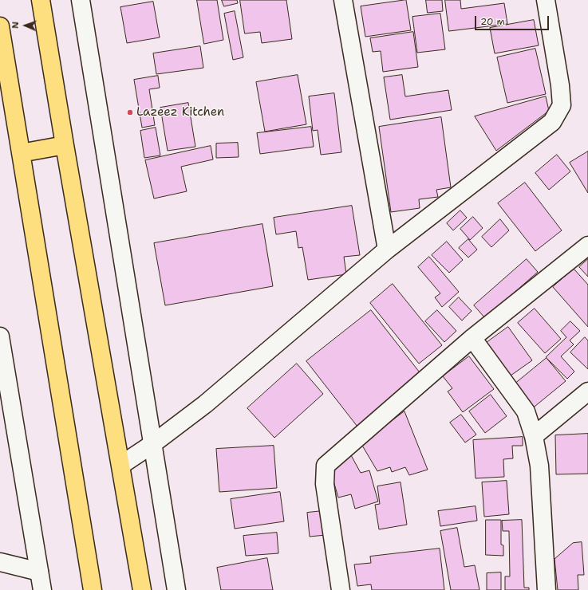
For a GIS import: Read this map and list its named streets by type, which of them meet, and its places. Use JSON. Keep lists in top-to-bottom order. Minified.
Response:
{"places":["Lazeez Kitchen"],"scale_bar":"20 m","north":"left"}
